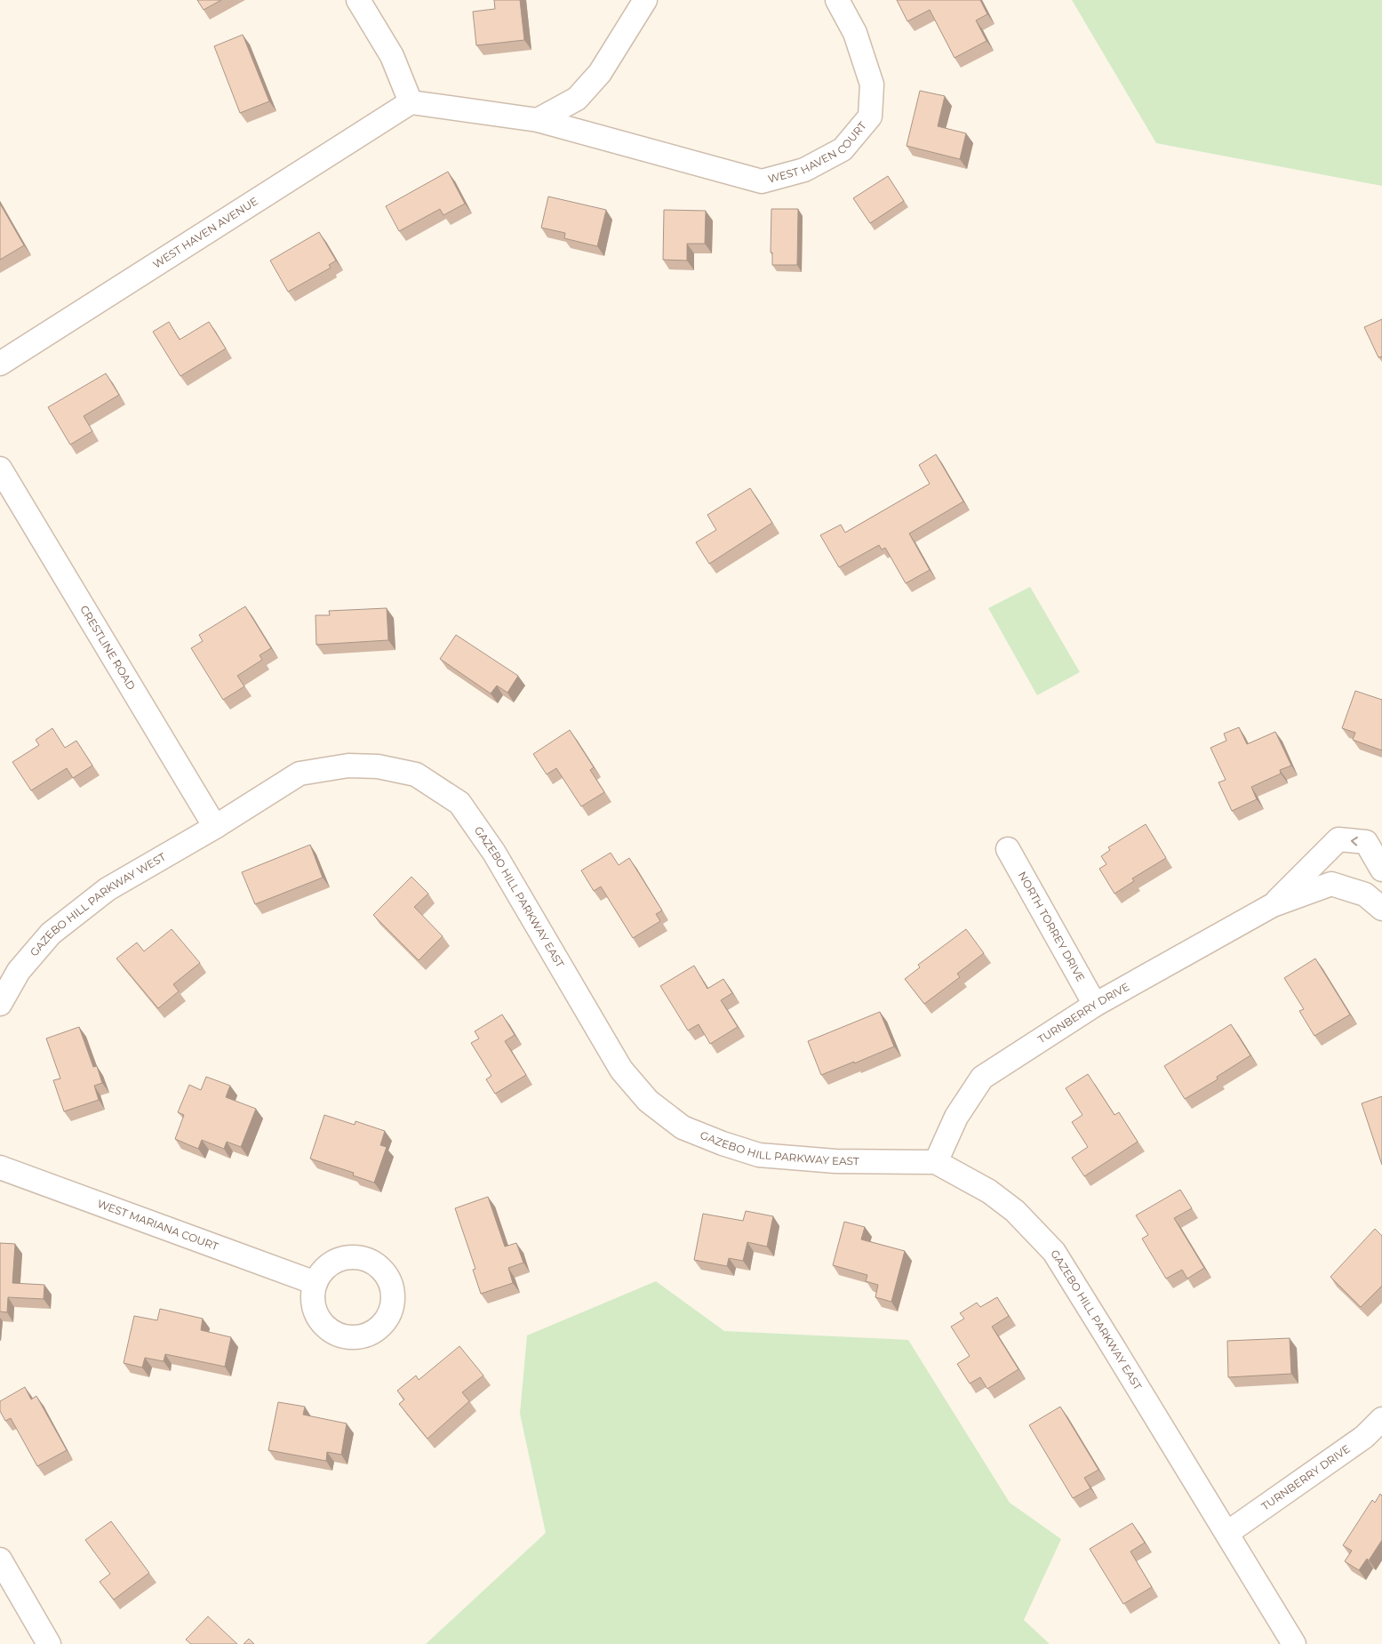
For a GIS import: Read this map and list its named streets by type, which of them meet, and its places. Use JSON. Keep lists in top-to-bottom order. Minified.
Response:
{"streets":{"street":["WEST HAVEN COURT","WEST HAVEN AVENUE","CRESTLINE ROAD","GAZEBO HILL PARKWAY EAST","GAZEBO HILL PARKWAY WEST","NORTH TORREY DRIVE","TURNBERRY DRIVE","WEST MARIANA COURT"]},"crossings":[["WEST HAVEN COURT","WEST HAVEN AVENUE"],["CRESTLINE ROAD","GAZEBO HILL PARKWAY EAST"],["CRESTLINE ROAD","GAZEBO HILL PARKWAY WEST"],["GAZEBO HILL PARKWAY EAST","GAZEBO HILL PARKWAY WEST"],["GAZEBO HILL PARKWAY EAST","TURNBERRY DRIVE"],["NORTH TORREY DRIVE","TURNBERRY DRIVE"]]}
